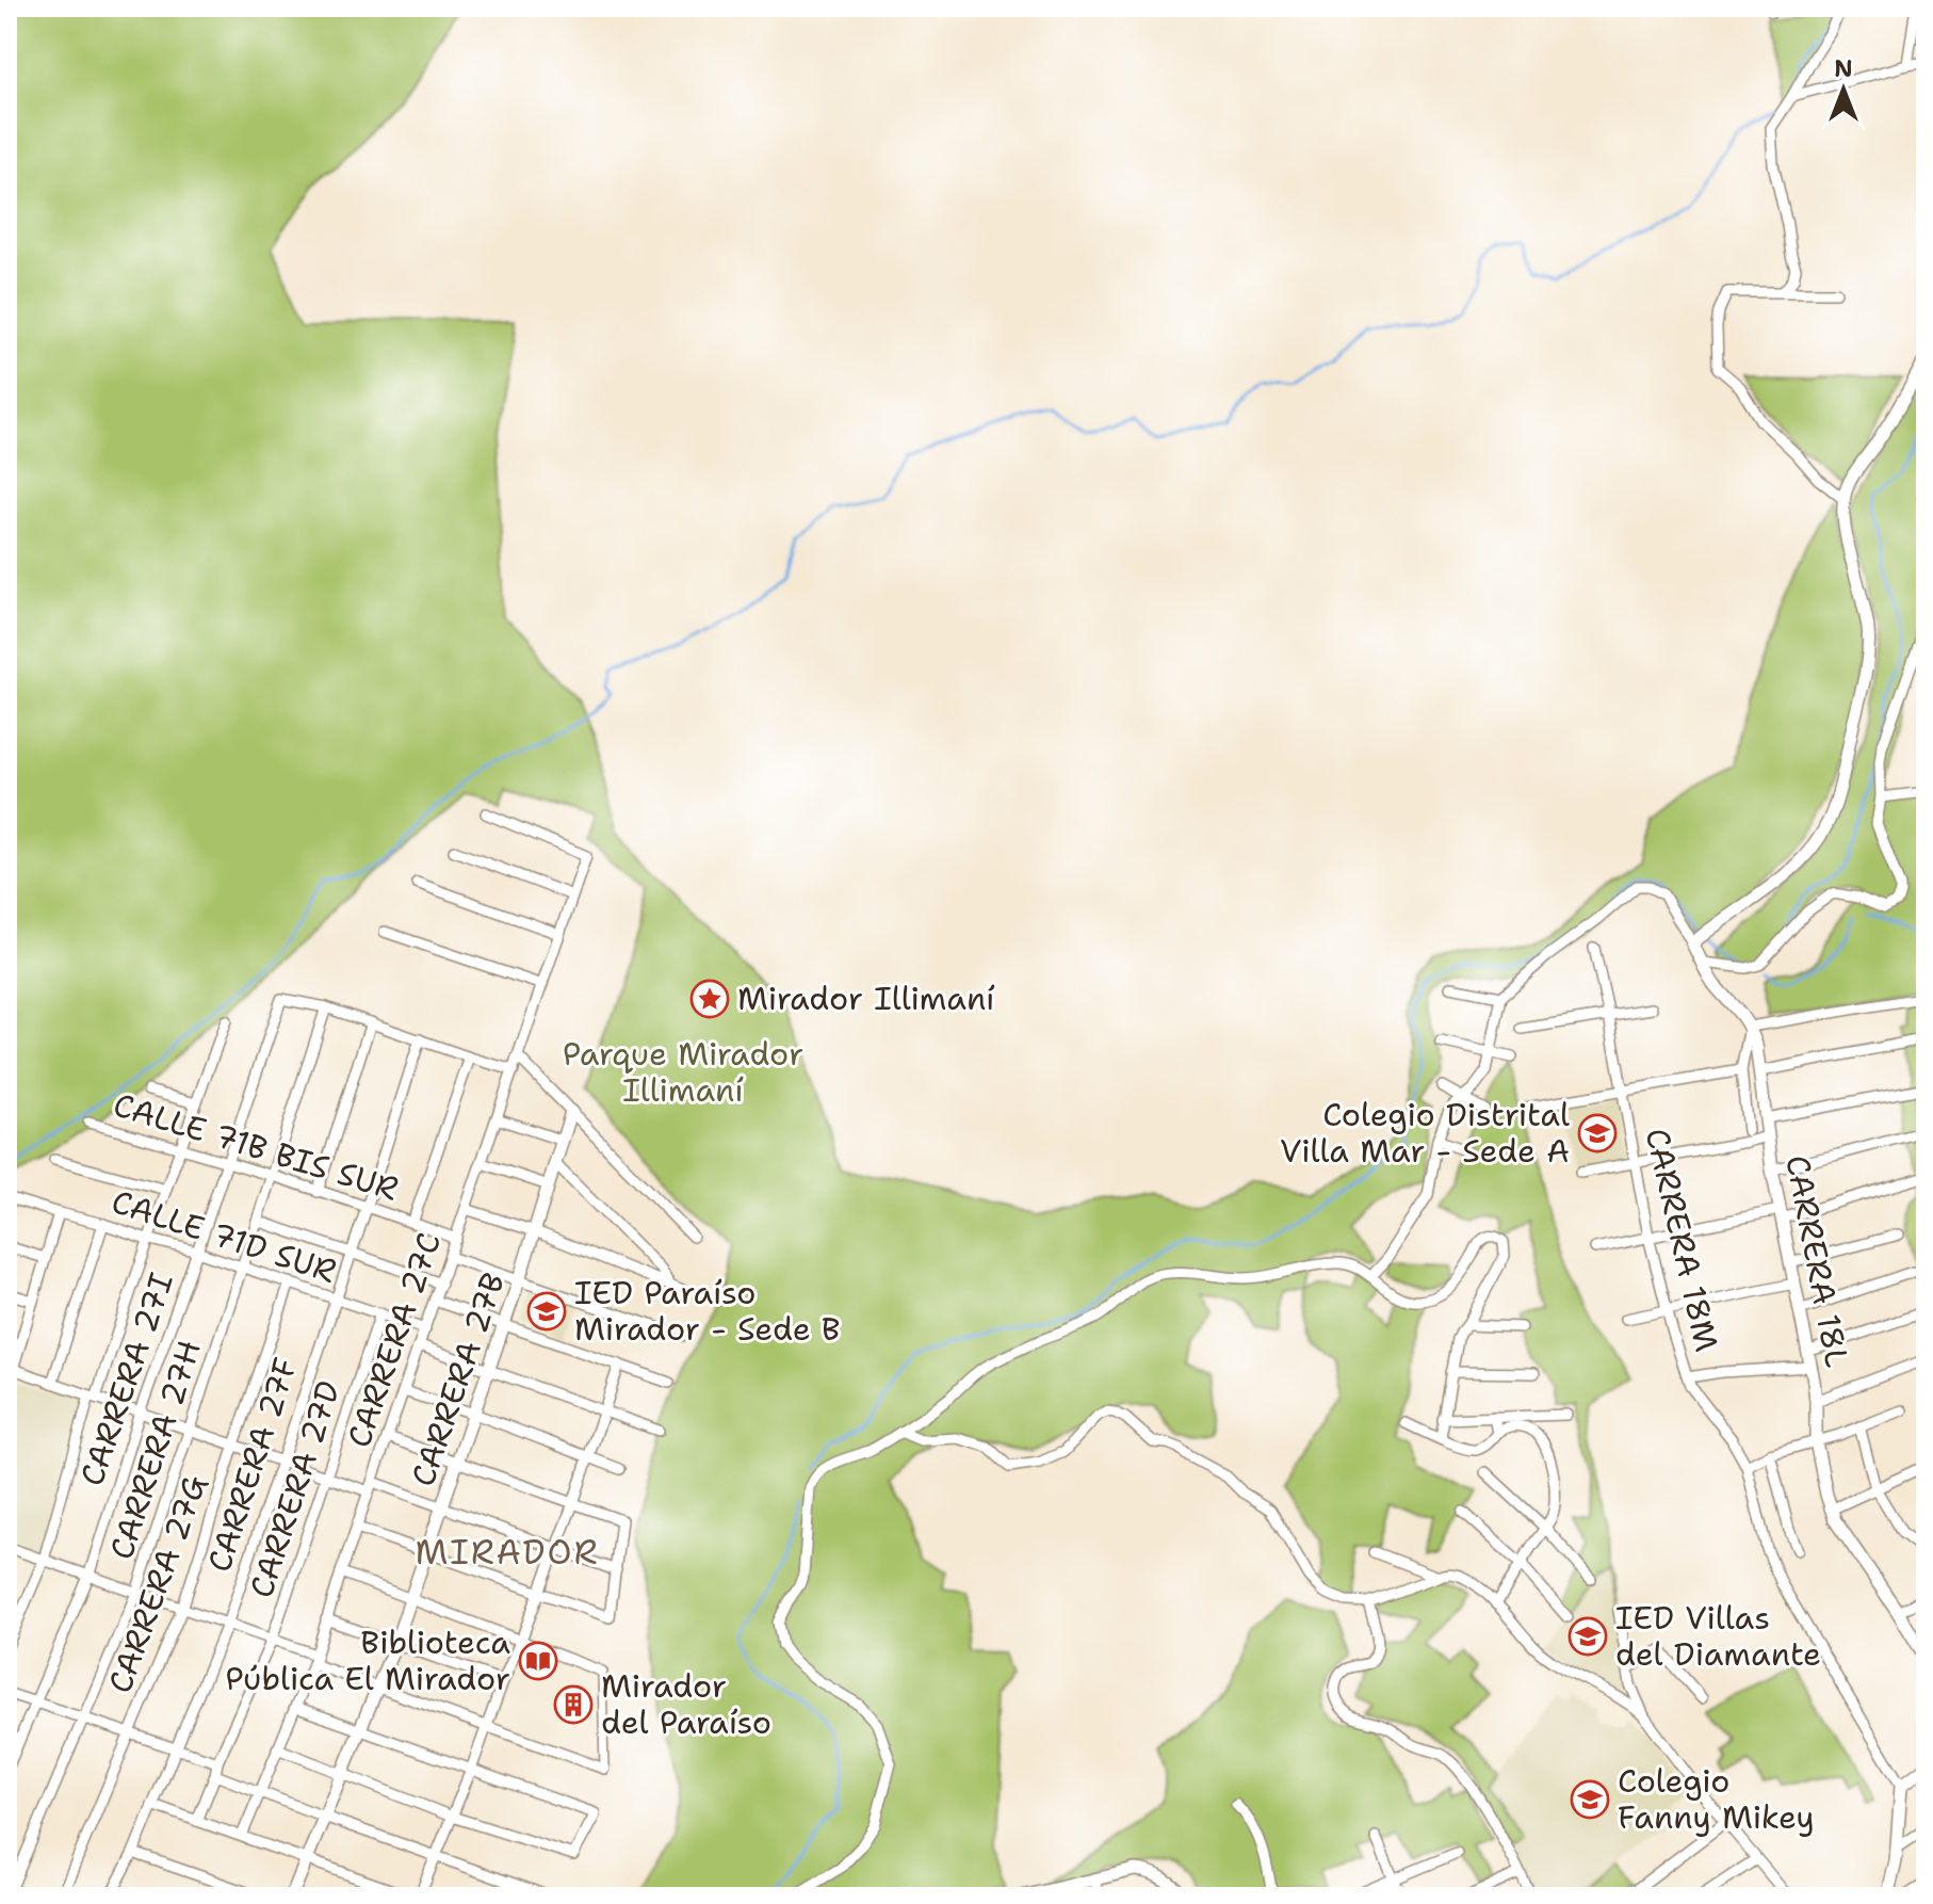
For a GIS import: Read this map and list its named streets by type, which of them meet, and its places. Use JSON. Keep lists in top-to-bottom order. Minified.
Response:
{"streets":{"street":["CALLE 71B BIS SUR","CALLE 71D SUR","CARRERA 18M","CARRERA 18L","CARRERA 27C","CARRERA 27I","CARRERA 27B","CARRERA 27H","CARRERA 27F","CARRERA 27D","CARRERA 27G"]},"crossings":[["CALLE 71B BIS SUR","CARRERA 27C"],["CALLE 71B BIS SUR","CARRERA 27I"],["CALLE 71B BIS SUR","CARRERA 27H"],["CALLE 71B BIS SUR","CARRERA 27F"],["CALLE 71D SUR","CARRERA 27C"],["CALLE 71D SUR","CARRERA 27I"],["CALLE 71D SUR","CARRERA 27H"],["CALLE 71D SUR","CARRERA 27F"],["CALLE 71D SUR","CARRERA 27D"],["CALLE 71D SUR","CARRERA 27G"],["CARRERA 27I","CARRERA 27H"]],"districts":["MIRADOR"],"parks":["Parque Mirador Illimaní"],"places":{"place":["Mirador Illimaní"],"school or university":["Colegio Distrital Villa Mar - Sede A","IED Paraíso Mirador - Sede B","IED Villas del Diamante","Colegio Fanny Mikey"],"library":["Biblioteca Pública El Mirador"],"building":["Mirador del Paraíso"]},"north":"top"}
